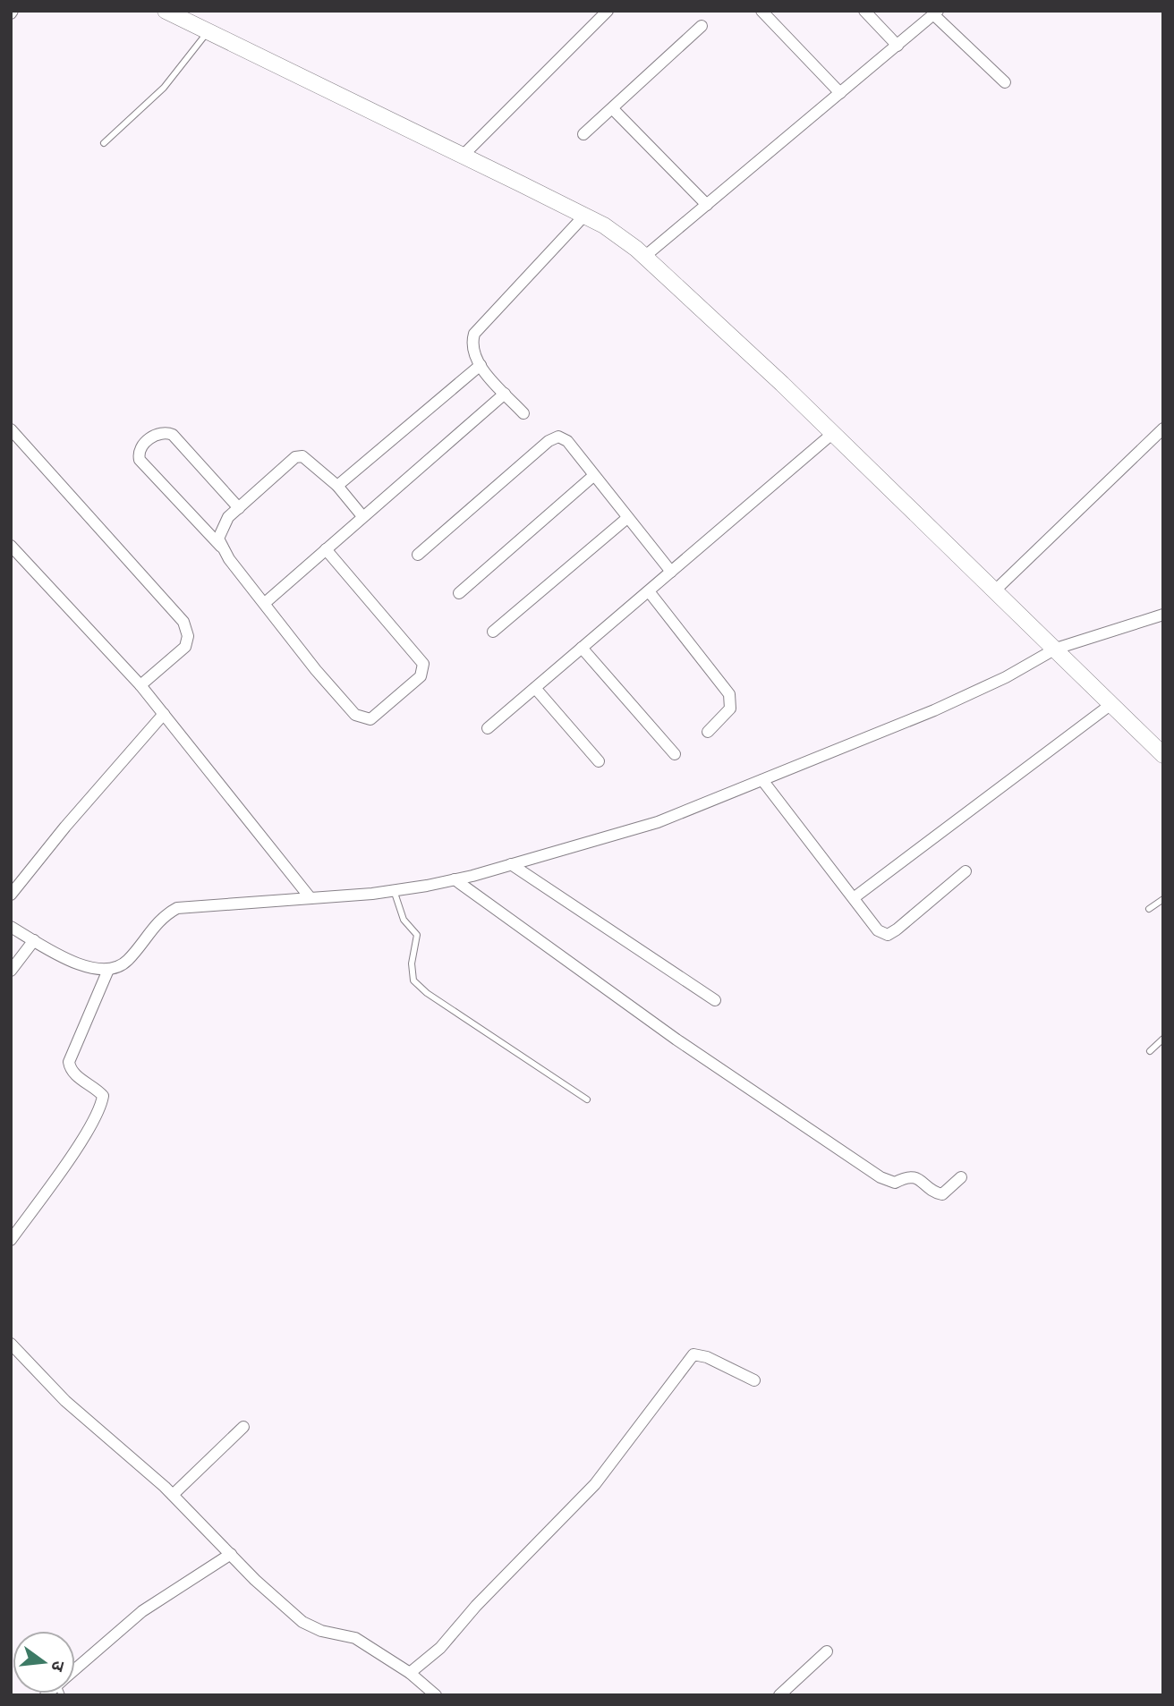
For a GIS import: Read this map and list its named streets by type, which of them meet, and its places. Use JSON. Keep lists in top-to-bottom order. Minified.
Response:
{"north":"right"}
